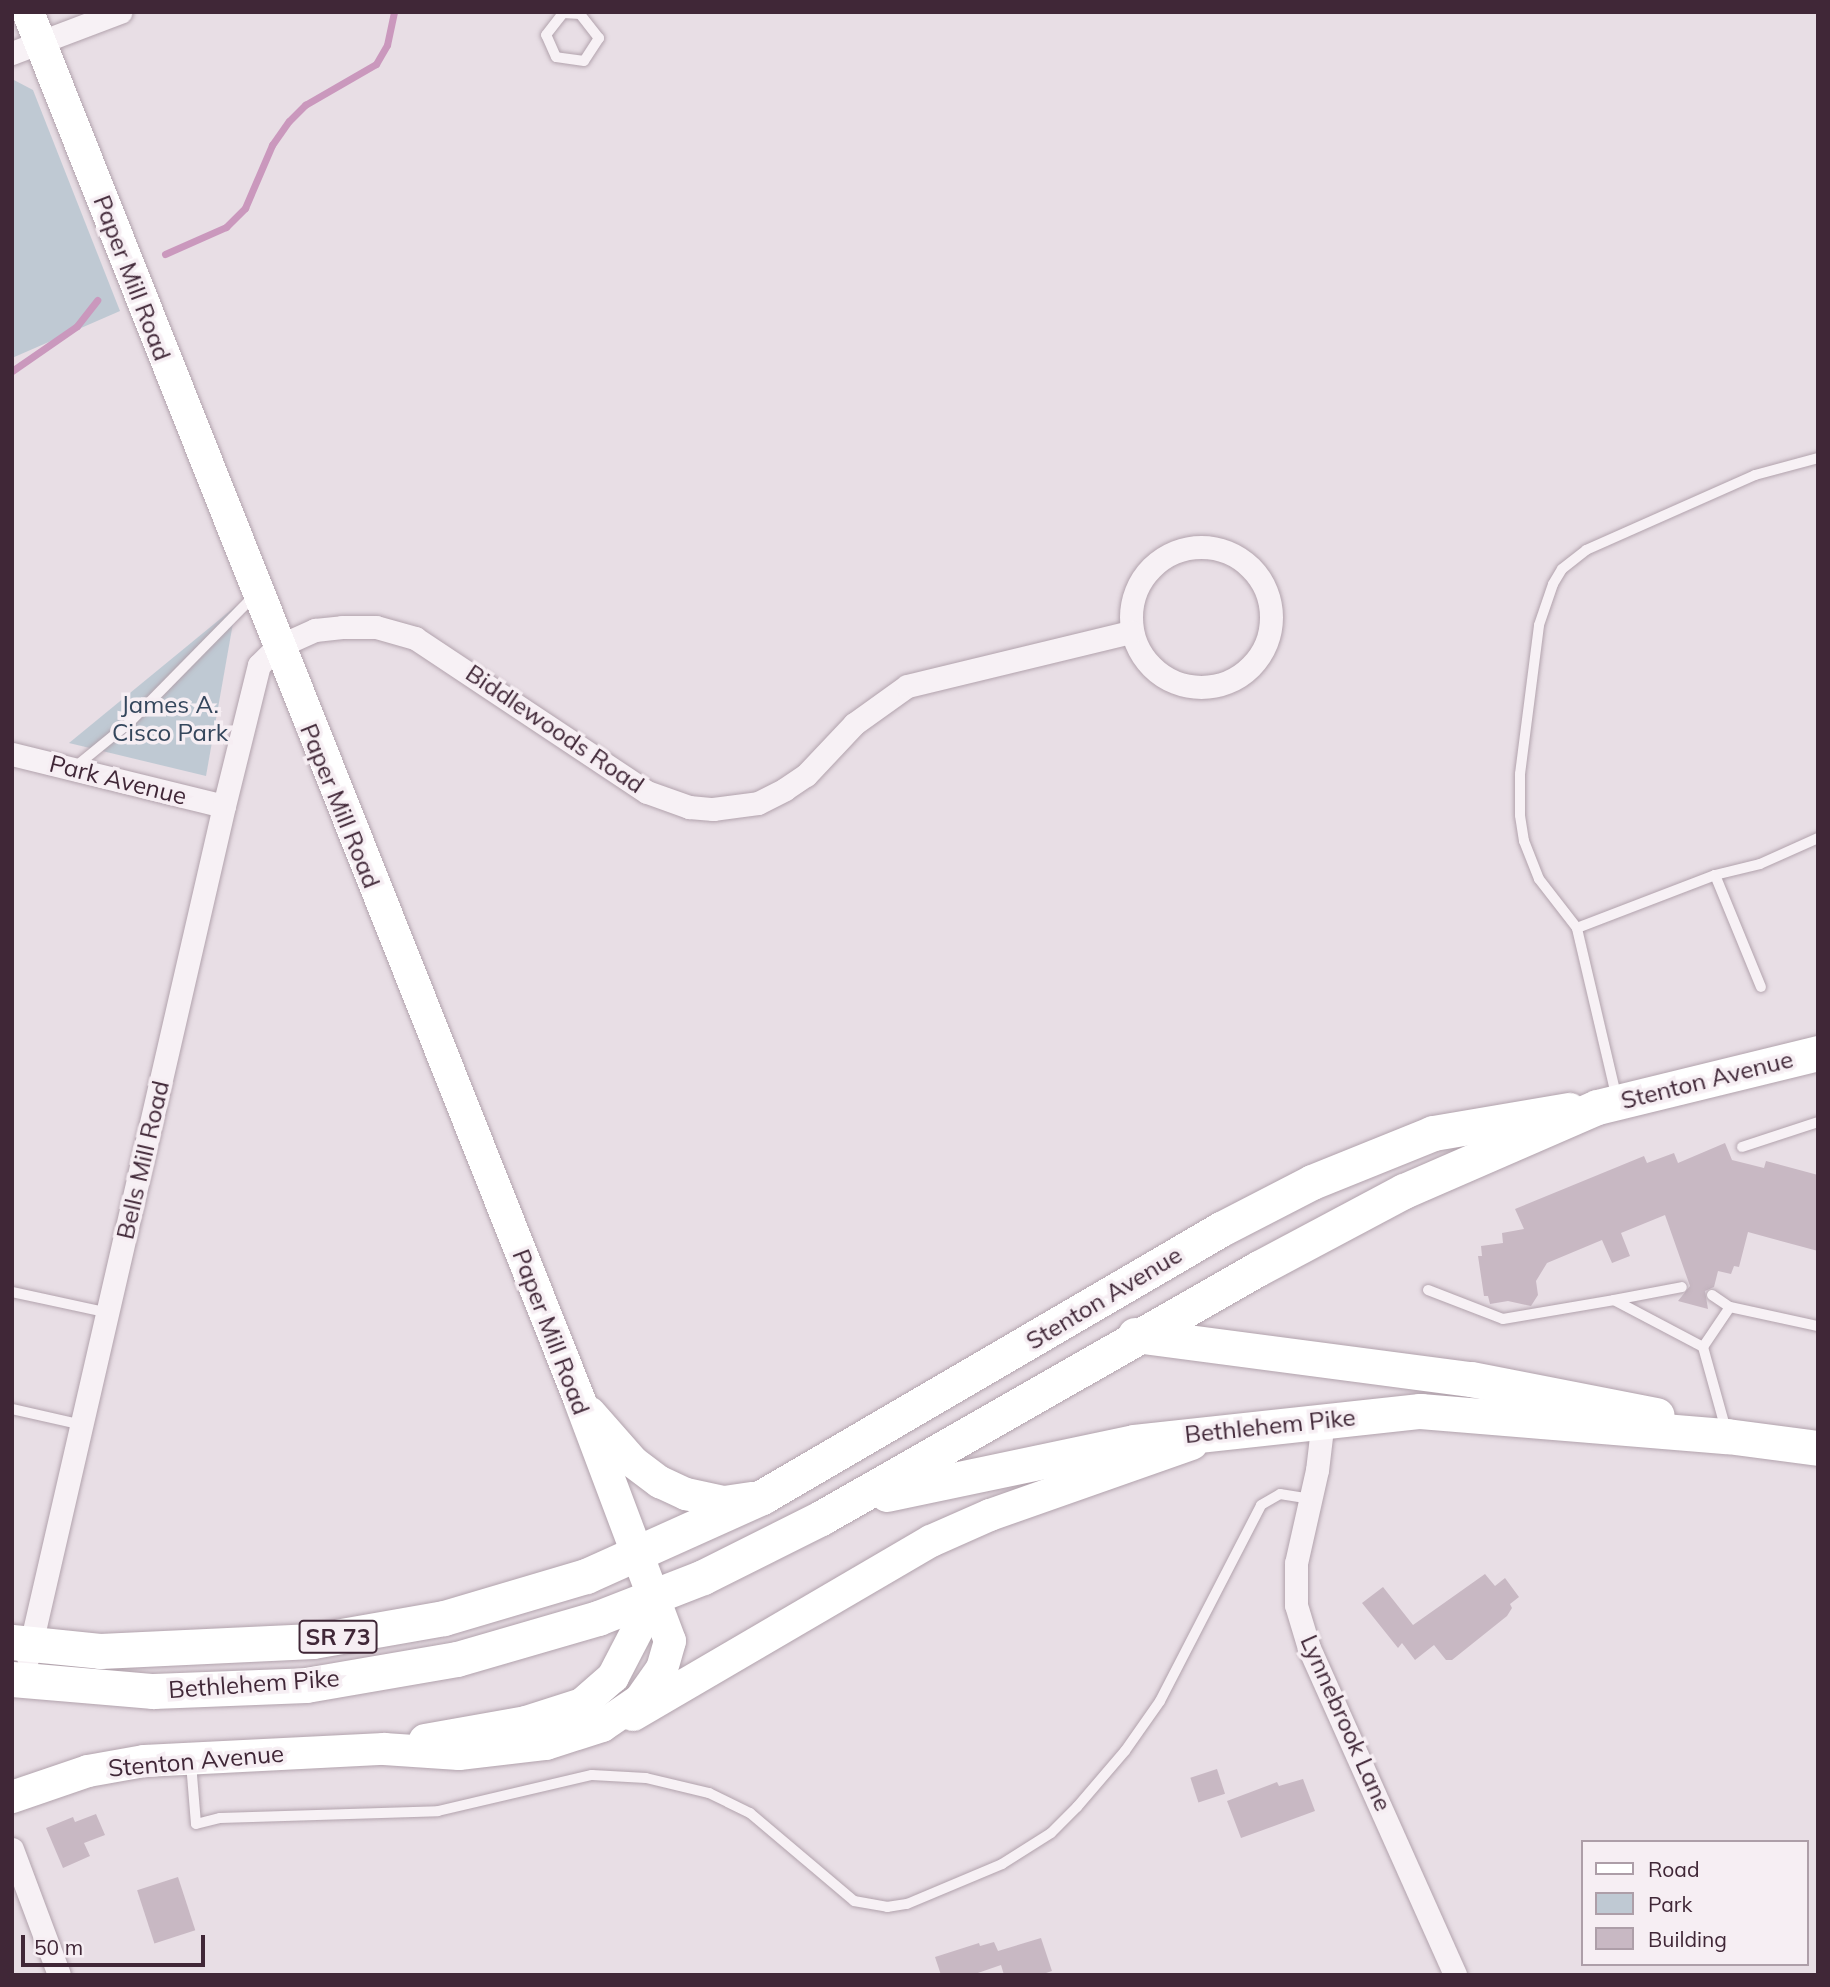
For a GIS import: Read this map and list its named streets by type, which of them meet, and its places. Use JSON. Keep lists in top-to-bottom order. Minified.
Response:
{"streets":{"main road":["Paper Mill Road","Stenton Avenue","Bethlehem Pike","SR 73"],"street":["Biddlewoods Road","Park Avenue","Bells Mill Road","Lynnebrook Lane"]},"crossings":[["Paper Mill Road","Biddlewoods Road"],["Paper Mill Road","Stenton Avenue"],["Paper Mill Road","Bells Mill Road"],["Paper Mill Road","Bethlehem Pike"],["Biddlewoods Road","Bells Mill Road"],["Park Avenue","Bells Mill Road"],["Stenton Avenue","Bethlehem Pike"],["Bells Mill Road","Bethlehem Pike"],["Bethlehem Pike","Lynnebrook Lane"]],"parks":["James A. Cisco Park"],"legend":["Road","Park","Building"],"scale_bar":"50 m"}
